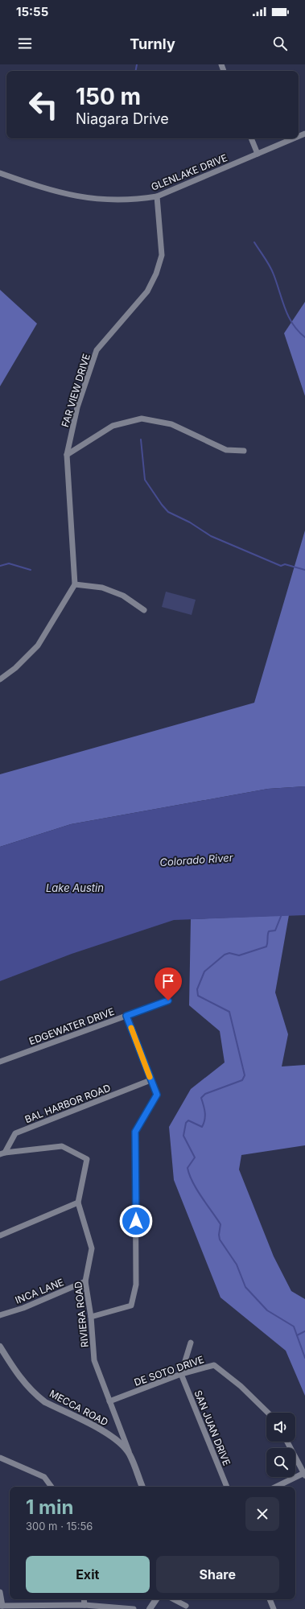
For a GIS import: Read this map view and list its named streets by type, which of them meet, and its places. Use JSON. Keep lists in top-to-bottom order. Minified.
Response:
{"streets":{"street":["GLENLAKE DRIVE","FAR VIEW DRIVE","EDGEWATER DRIVE","BAL HARBOR ROAD","INCA LANE","RIVIERA ROAD","DE SOTO DRIVE","MECCA ROAD","SAN JUAN DRIVE"]},"crossings":[["GLENLAKE DRIVE","FAR VIEW DRIVE"],["BAL HARBOR ROAD","RIVIERA ROAD"],["INCA LANE","RIVIERA ROAD"],["RIVIERA ROAD","DE SOTO DRIVE"],["RIVIERA ROAD","MECCA ROAD"],["DE SOTO DRIVE","SAN JUAN DRIVE"]],"water":["Colorado River","Lake Austin"],"page":{"status":"15:55","header":"Turnly","turn":["150 m","Niagara Drive"],"heading":["1 min","300 m · 15:56"],"buttons":["Exit","Share"]}}
